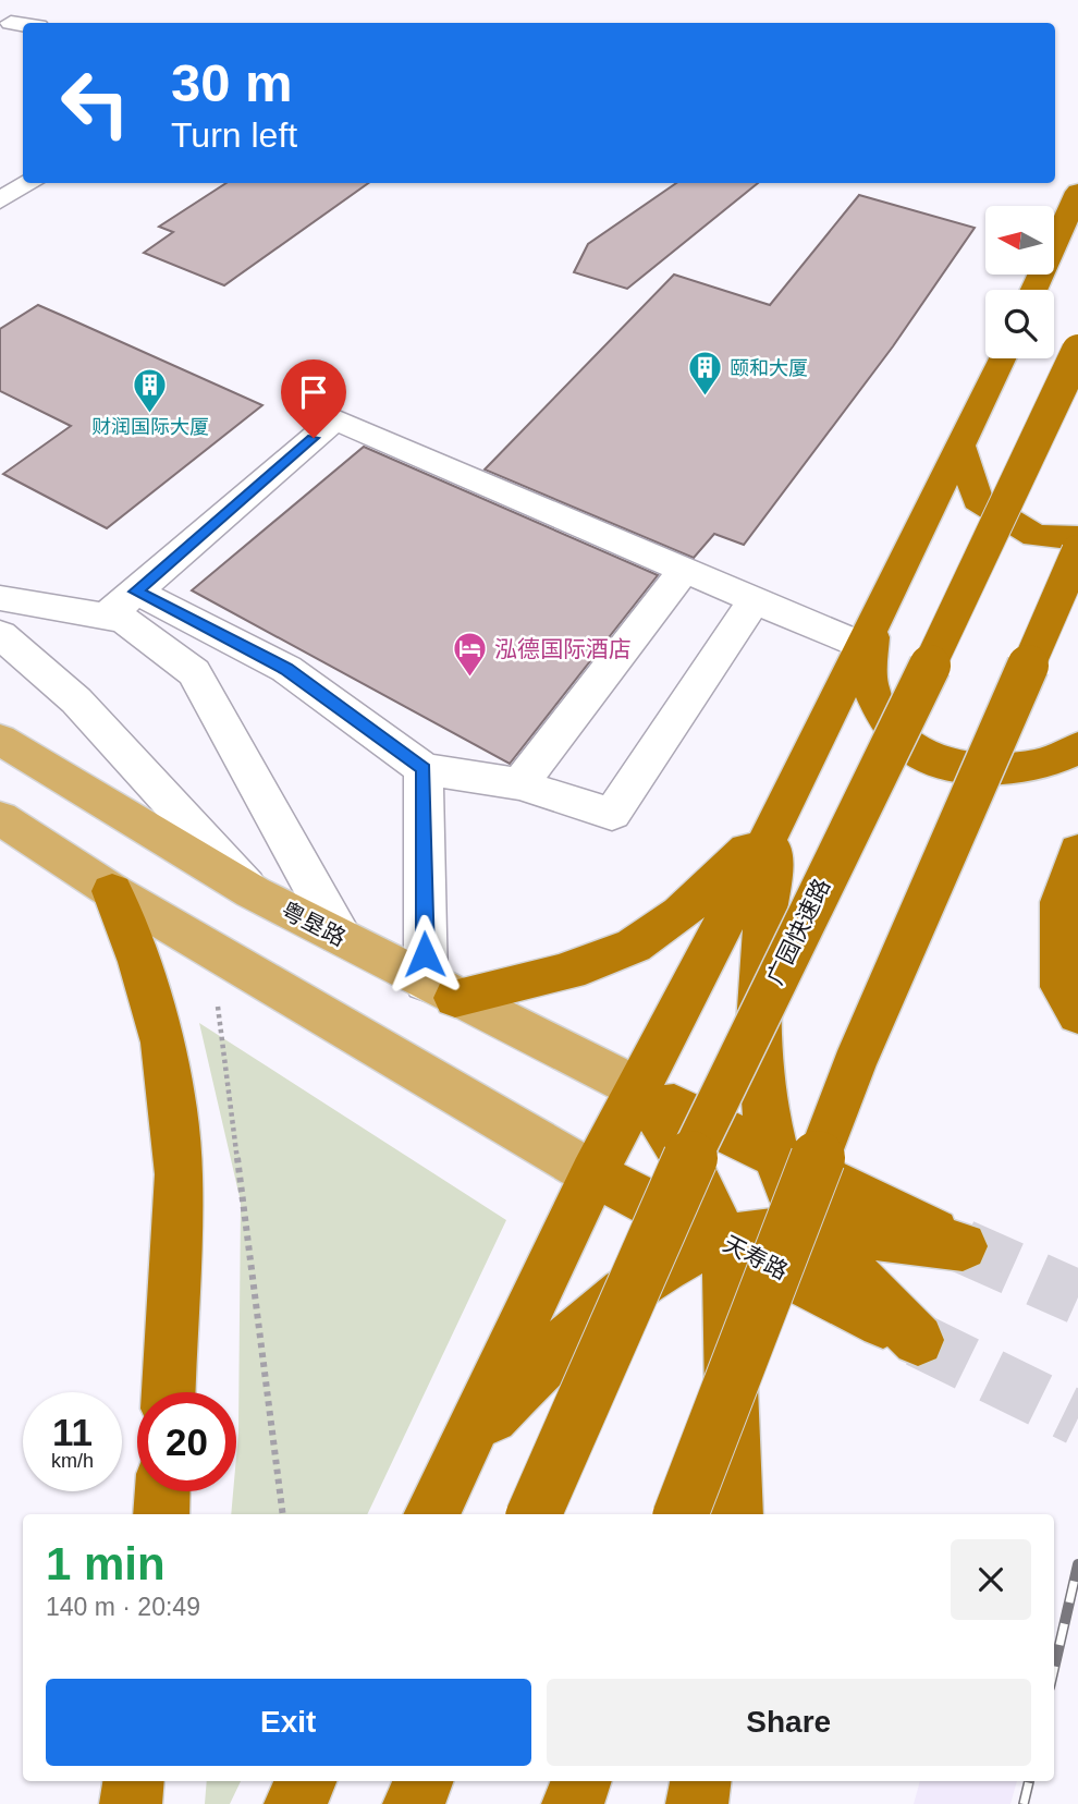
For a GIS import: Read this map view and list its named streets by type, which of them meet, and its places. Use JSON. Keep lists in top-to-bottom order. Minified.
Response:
{"streets":{"highway":["广园快速路","天寿路"],"main road":["粤垦路"]},"places":{"building":["颐和大厦","财润国际大厦"],"hotel":["泓德国际酒店"]},"north":"left","page":{"turn":["30 m","Turn left"],"speed":"11 km/h","limit":"20","heading":["1 min","140 m · 20:49"],"buttons":["Exit","Share"]}}
